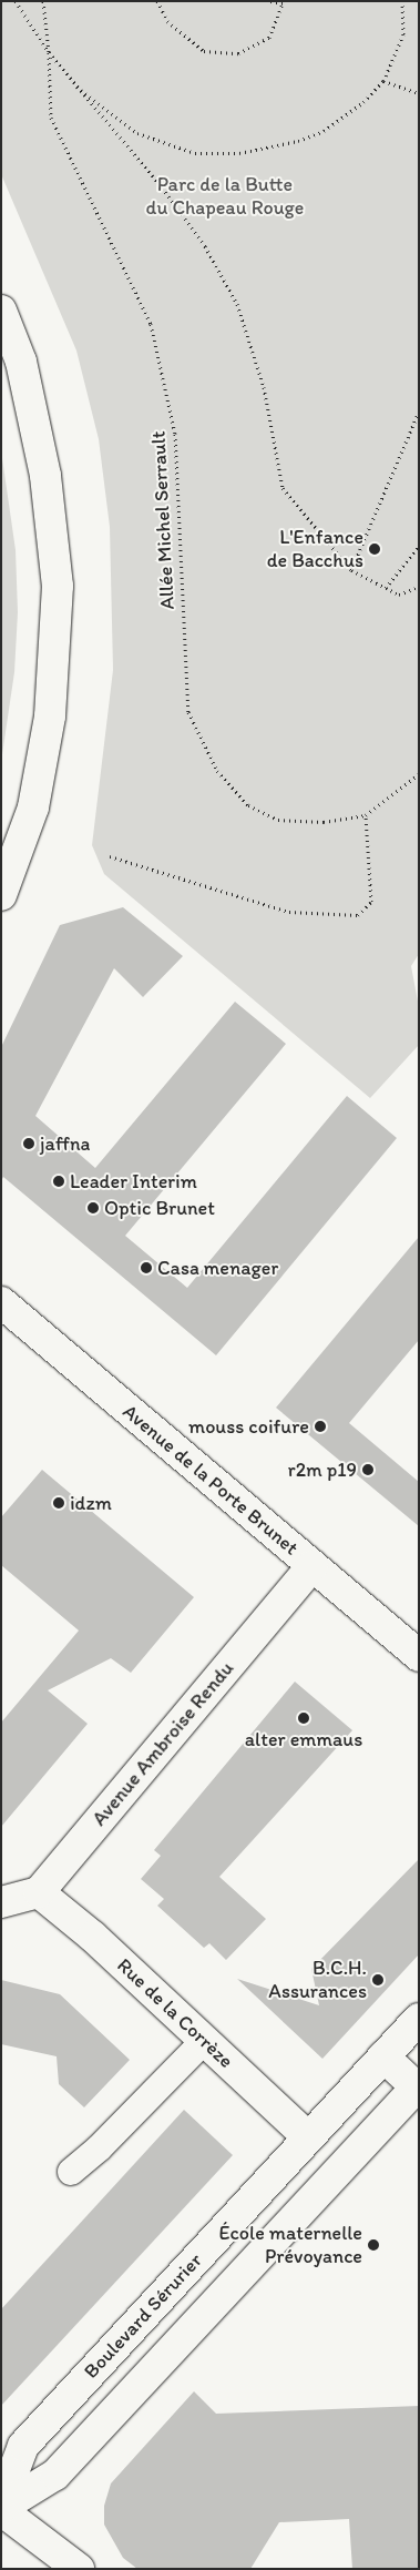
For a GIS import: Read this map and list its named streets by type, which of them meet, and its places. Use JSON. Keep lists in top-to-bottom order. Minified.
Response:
{"streets":{"street":["Avenue de la Porte Brunet","Avenue Ambroise Rendu","Rue de la Corrèze","Boulevard Sérurier"],"path":["Allée Michel Serrault"]},"crossings":[["Avenue de la Porte Brunet","Avenue Ambroise Rendu"],["Avenue Ambroise Rendu","Rue de la Corrèze"],["Rue de la Corrèze","Boulevard Sérurier"]],"parks":["Parc de la Butte du Chapeau Rouge"],"places":["L'Enfance de Bacchus","jaffna","Leader Interim","Optic Brunet","Casa menager","mouss coifure","r2m p19","idzm","alter emmaus","B.C.H. Assurances","École maternelle Prévoyance"]}
